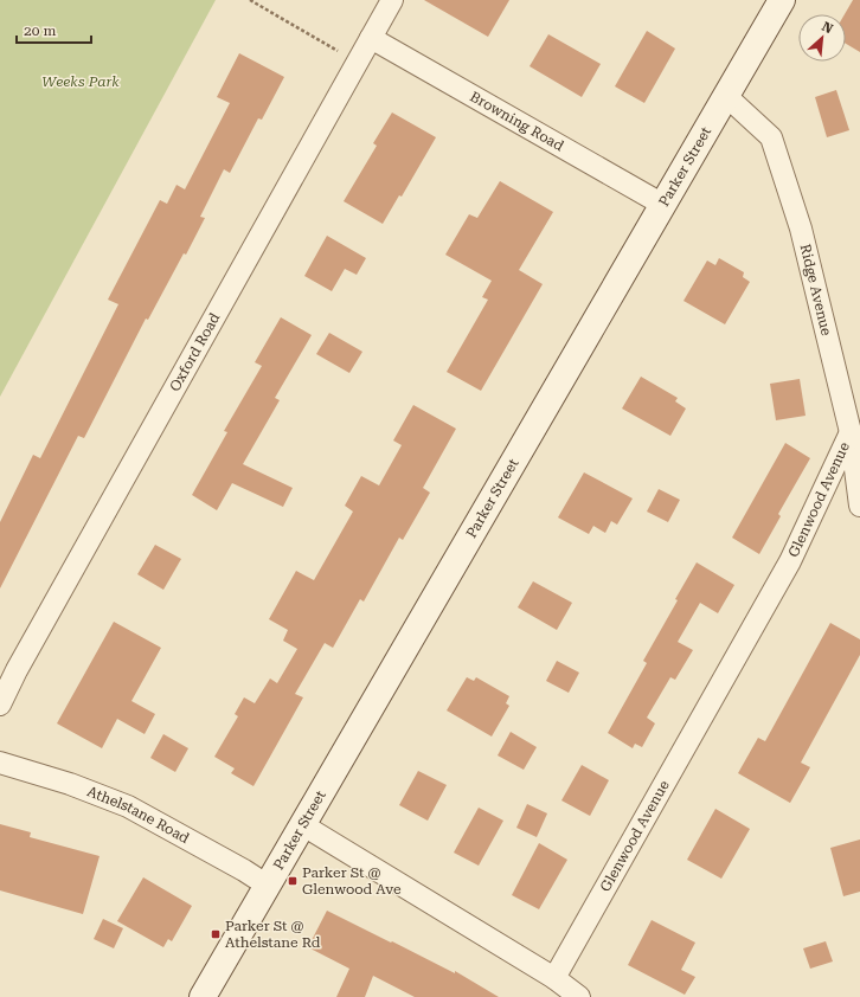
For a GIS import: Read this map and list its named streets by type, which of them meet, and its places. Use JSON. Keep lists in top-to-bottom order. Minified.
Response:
{"streets":{"main road":["Parker Street"],"street":["Browning Road","Ridge Avenue","Oxford Road","Glenwood Avenue","Athelstane Road"]},"crossings":[["Browning Road","Parker Street"],["Browning Road","Oxford Road"],["Parker Street","Ridge Avenue"],["Parker Street","Athelstane Road"],["Ridge Avenue","Glenwood Avenue"]],"parks":["Weeks Park"],"places":{"transit":["Parker St @ Glenwood Ave","Parker St @ Athelstane Rd"]},"scale_bar":"20 m","north":"top right"}
